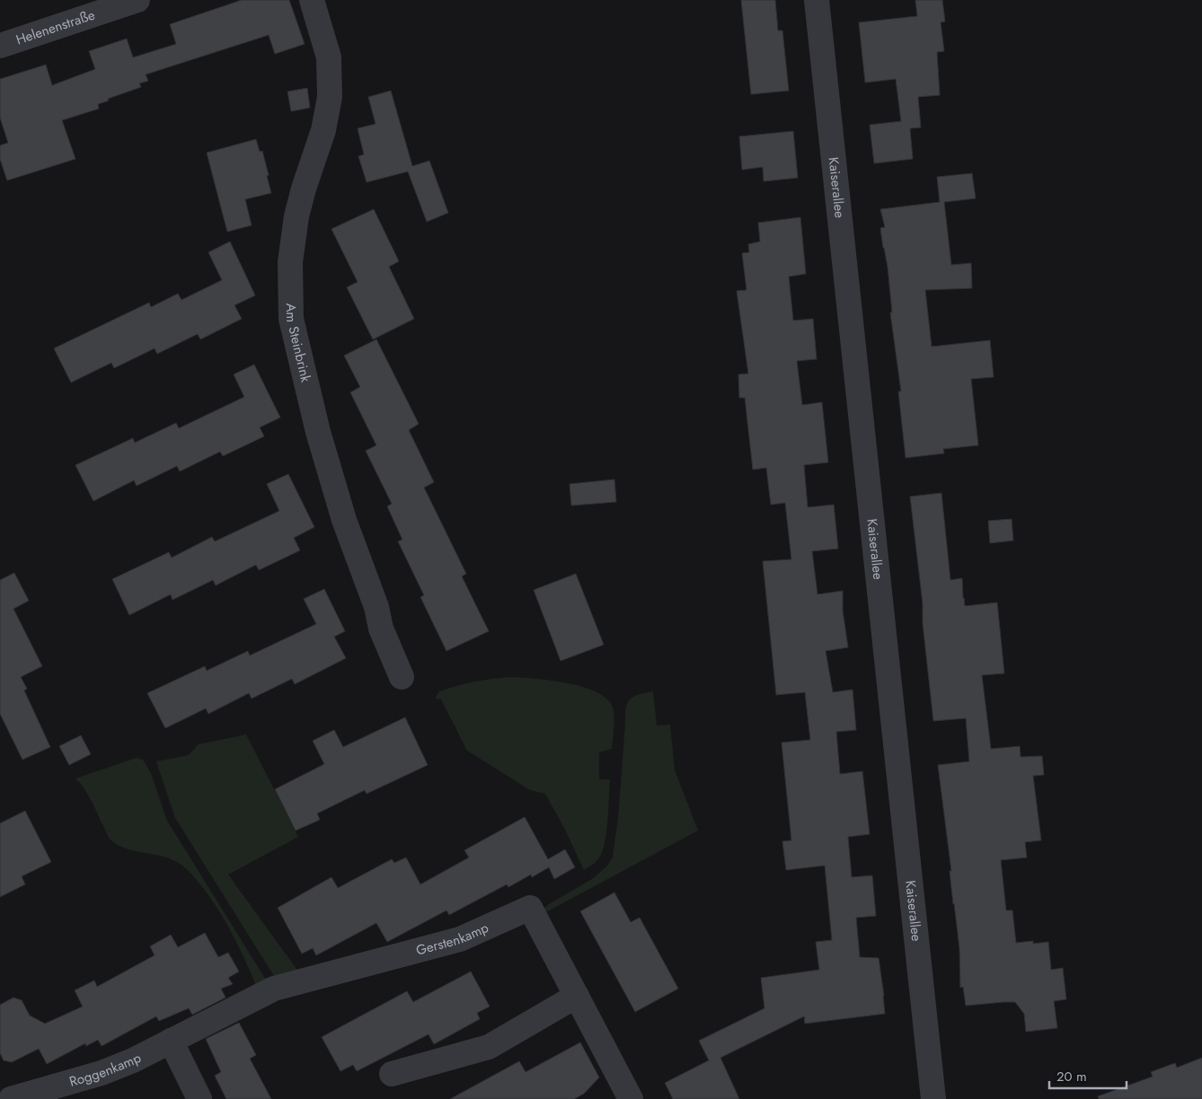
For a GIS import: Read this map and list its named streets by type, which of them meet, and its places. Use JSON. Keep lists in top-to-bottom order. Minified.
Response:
{"streets":{"street":["Helenenstraße","Kaiserallee","Am Steinbrink","Gerstenkamp","Roggenkamp"]},"crossings":[["Gerstenkamp","Roggenkamp"]],"scale_bar":"20 m"}
